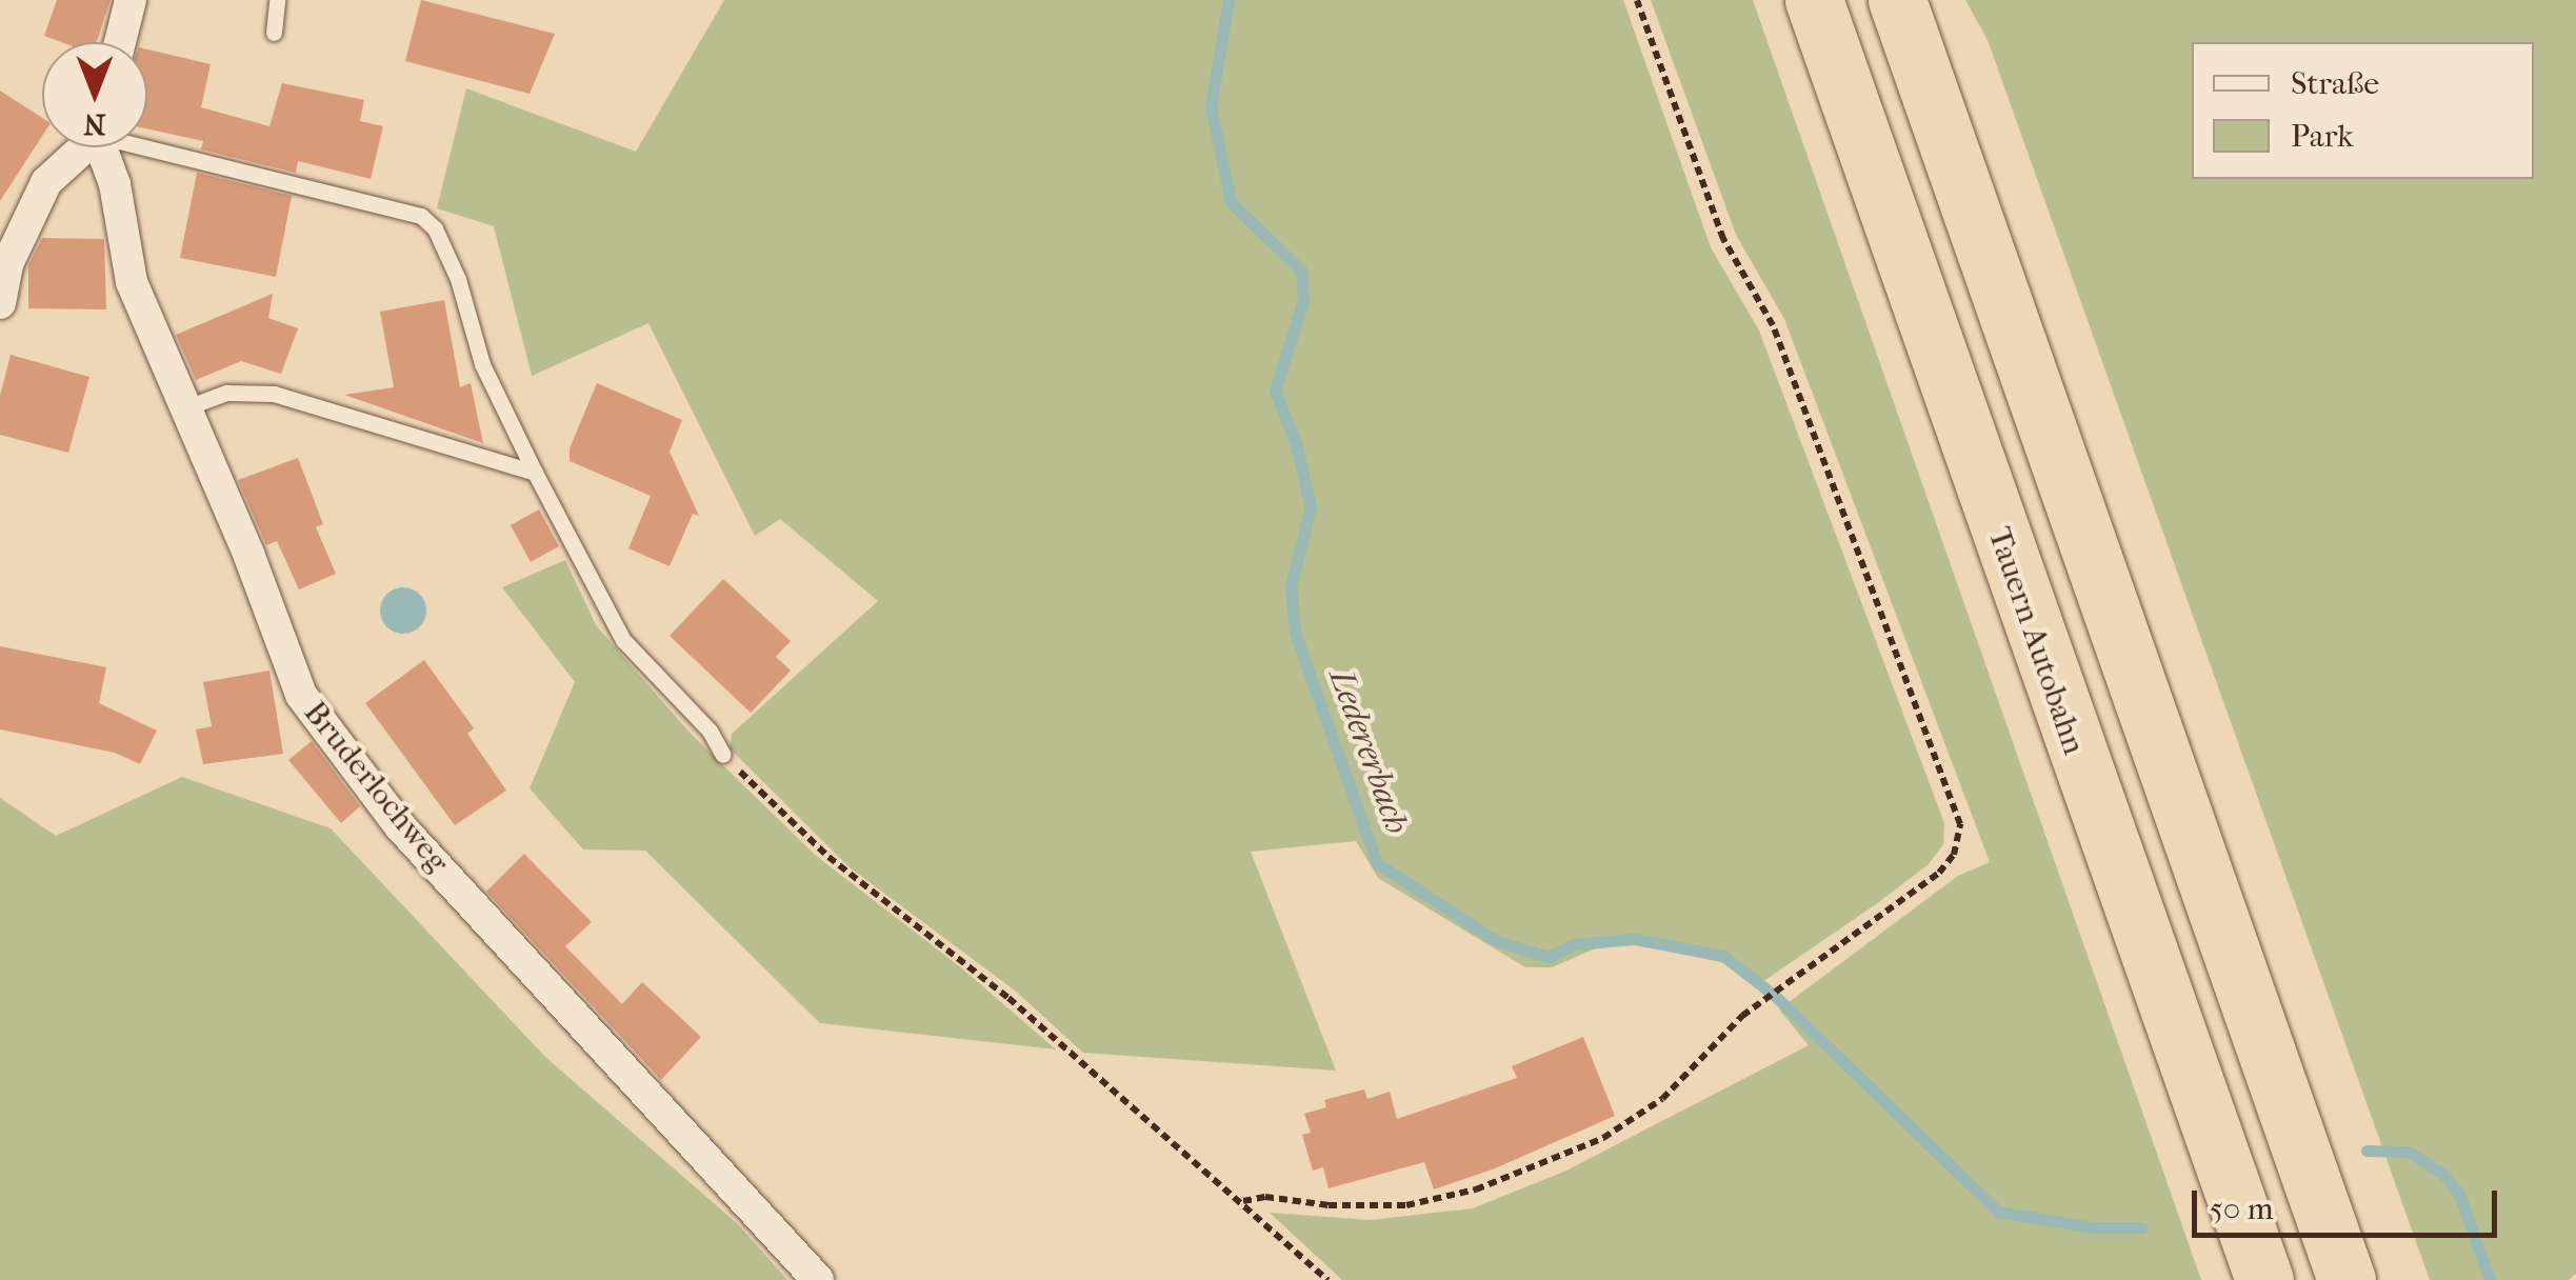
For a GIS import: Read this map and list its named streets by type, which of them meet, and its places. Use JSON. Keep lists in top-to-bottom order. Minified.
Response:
{"streets":{"highway":["Tauern Autobahn"],"street":["Bruderlochweg"]},"water":["Ledererbach"],"legend":["Straße","Park"],"scale_bar":"50 m","north":"bottom"}
